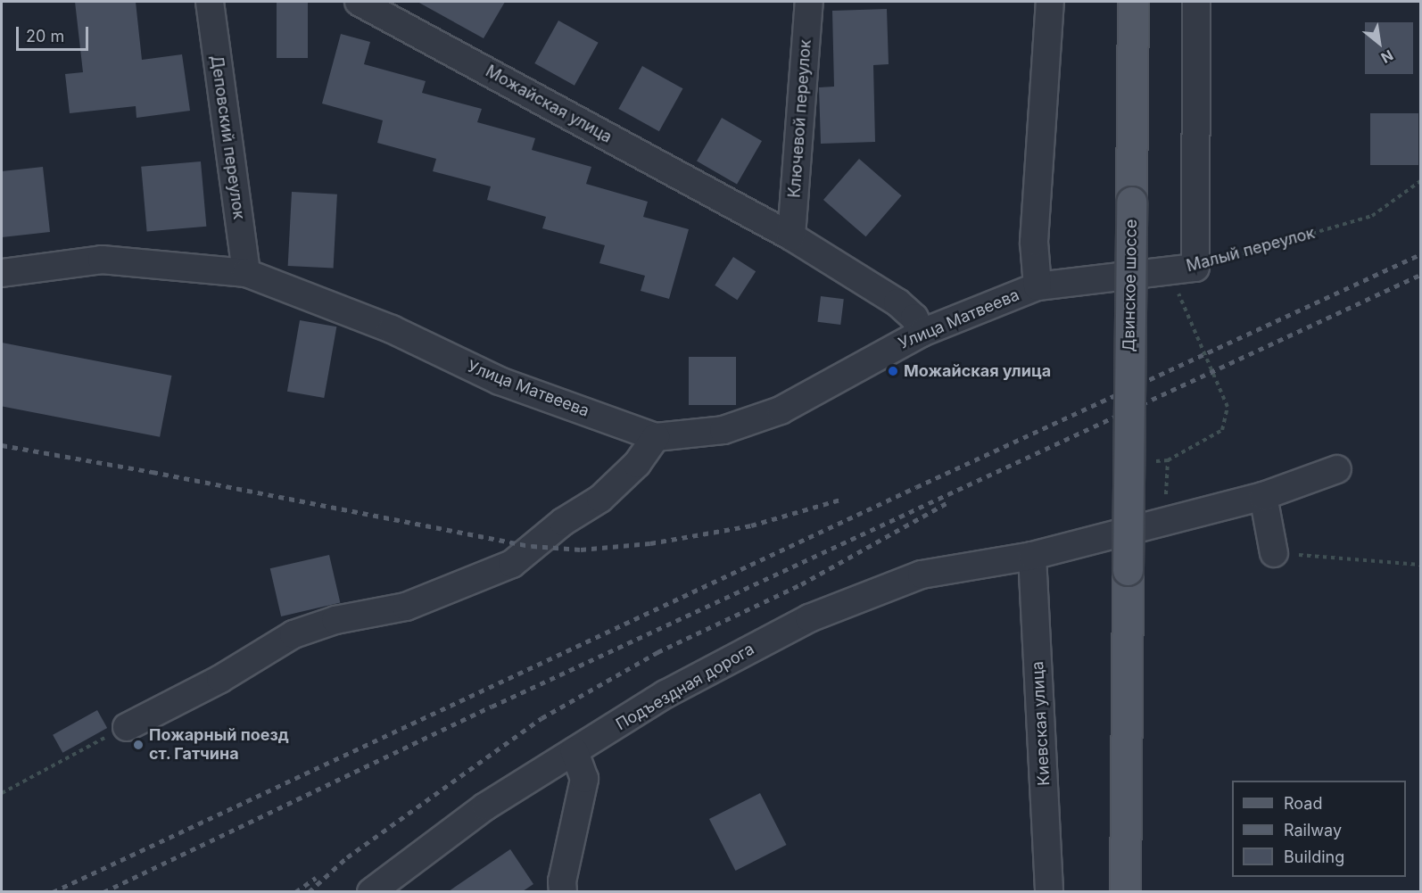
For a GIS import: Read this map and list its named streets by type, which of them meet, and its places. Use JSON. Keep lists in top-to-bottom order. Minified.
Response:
{"streets":{"main road":["Двинское шоссе"],"street":["Можайская улица","Ключевой переулок","Деповский переулок","Малый переулок","Улица Матвеева","Подъездная дорога","Киевская улица"]},"crossings":[["Можайская улица","Ключевой переулок"],["Можайская улица","Улица Матвеева"],["Деповский переулок","Улица Матвеева"],["Малый переулок","Улица Матвеева"],["Подъездная дорога","Киевская улица"]],"places":["Можайская улица","Пожарный поезд ст. Гатчина"],"legend":["Road","Railway","Building"],"scale_bar":"20 m","north":"bottom right"}
